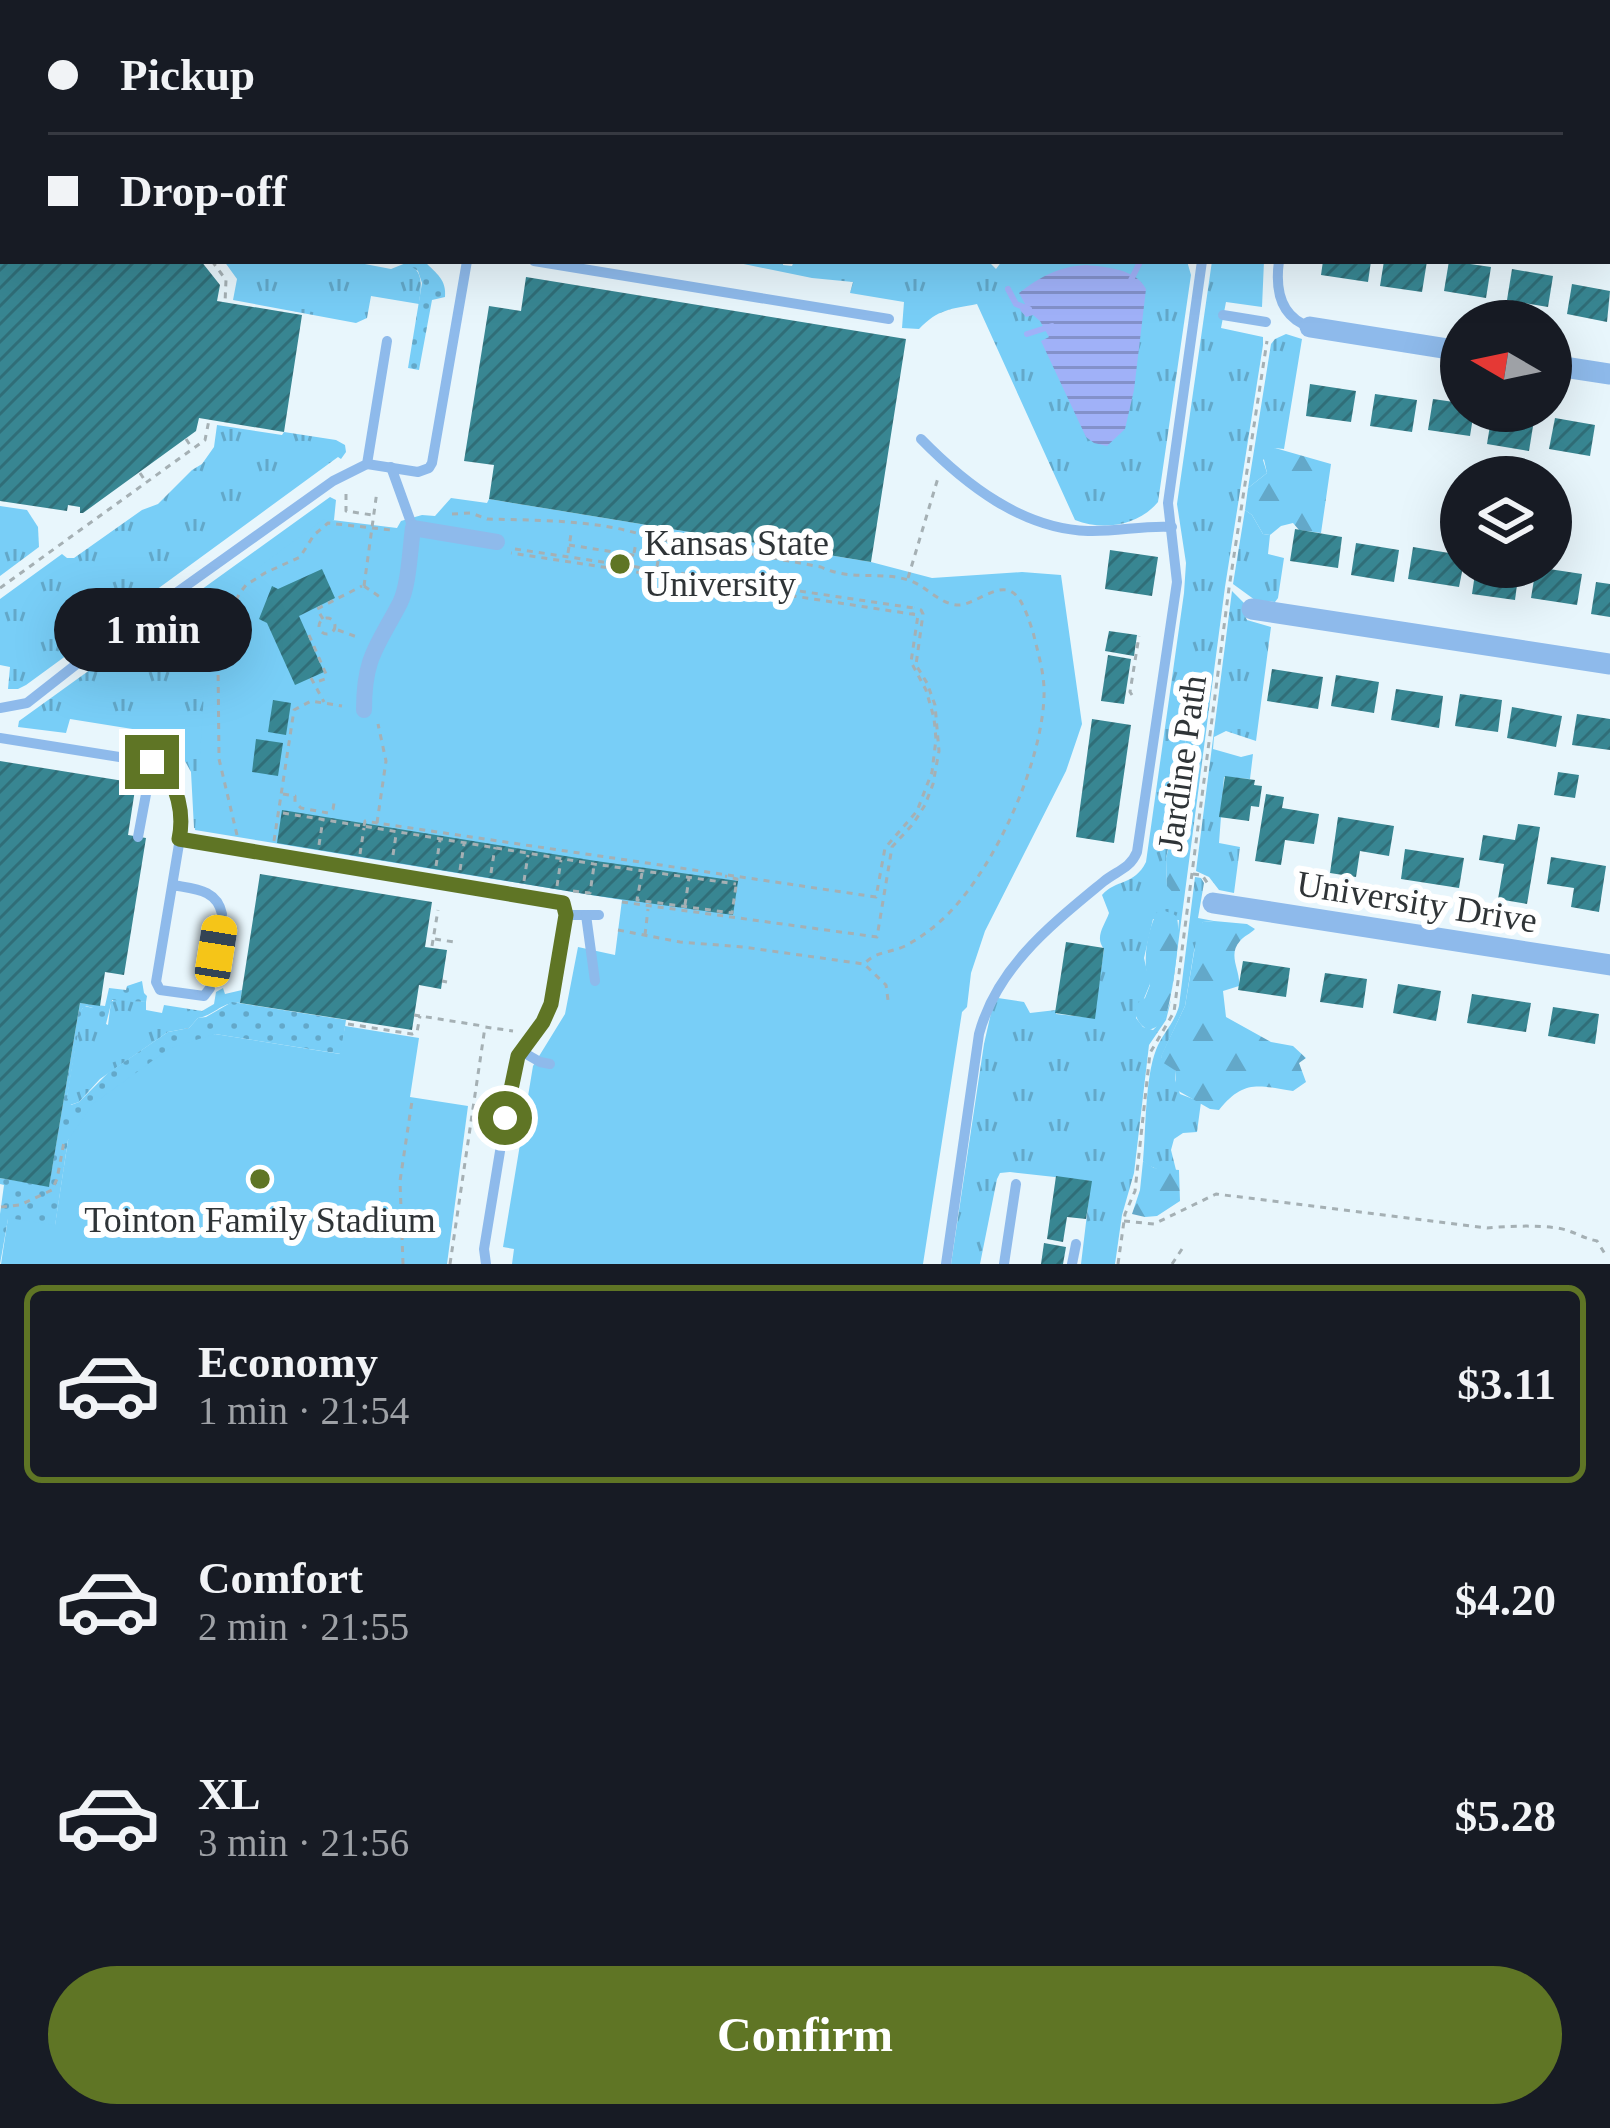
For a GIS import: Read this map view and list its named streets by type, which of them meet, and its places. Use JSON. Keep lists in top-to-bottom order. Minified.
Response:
{"streets":{"street":["University Drive"],"path":["Jardine Path"]},"places":["Kansas State University","Tointon Family Stadium"],"north":"left","page":{"banner":["Pickup","Drop-off"],"bubble":"1 min","list":[{"name":"Economy","note":"1 min · 21:54","value":"$3.11"},{"name":"Comfort","note":"2 min · 21:55","value":"$4.20"},{"name":"XL","note":"3 min · 21:56","value":"$5.28"}],"buttons":"Confirm"}}
